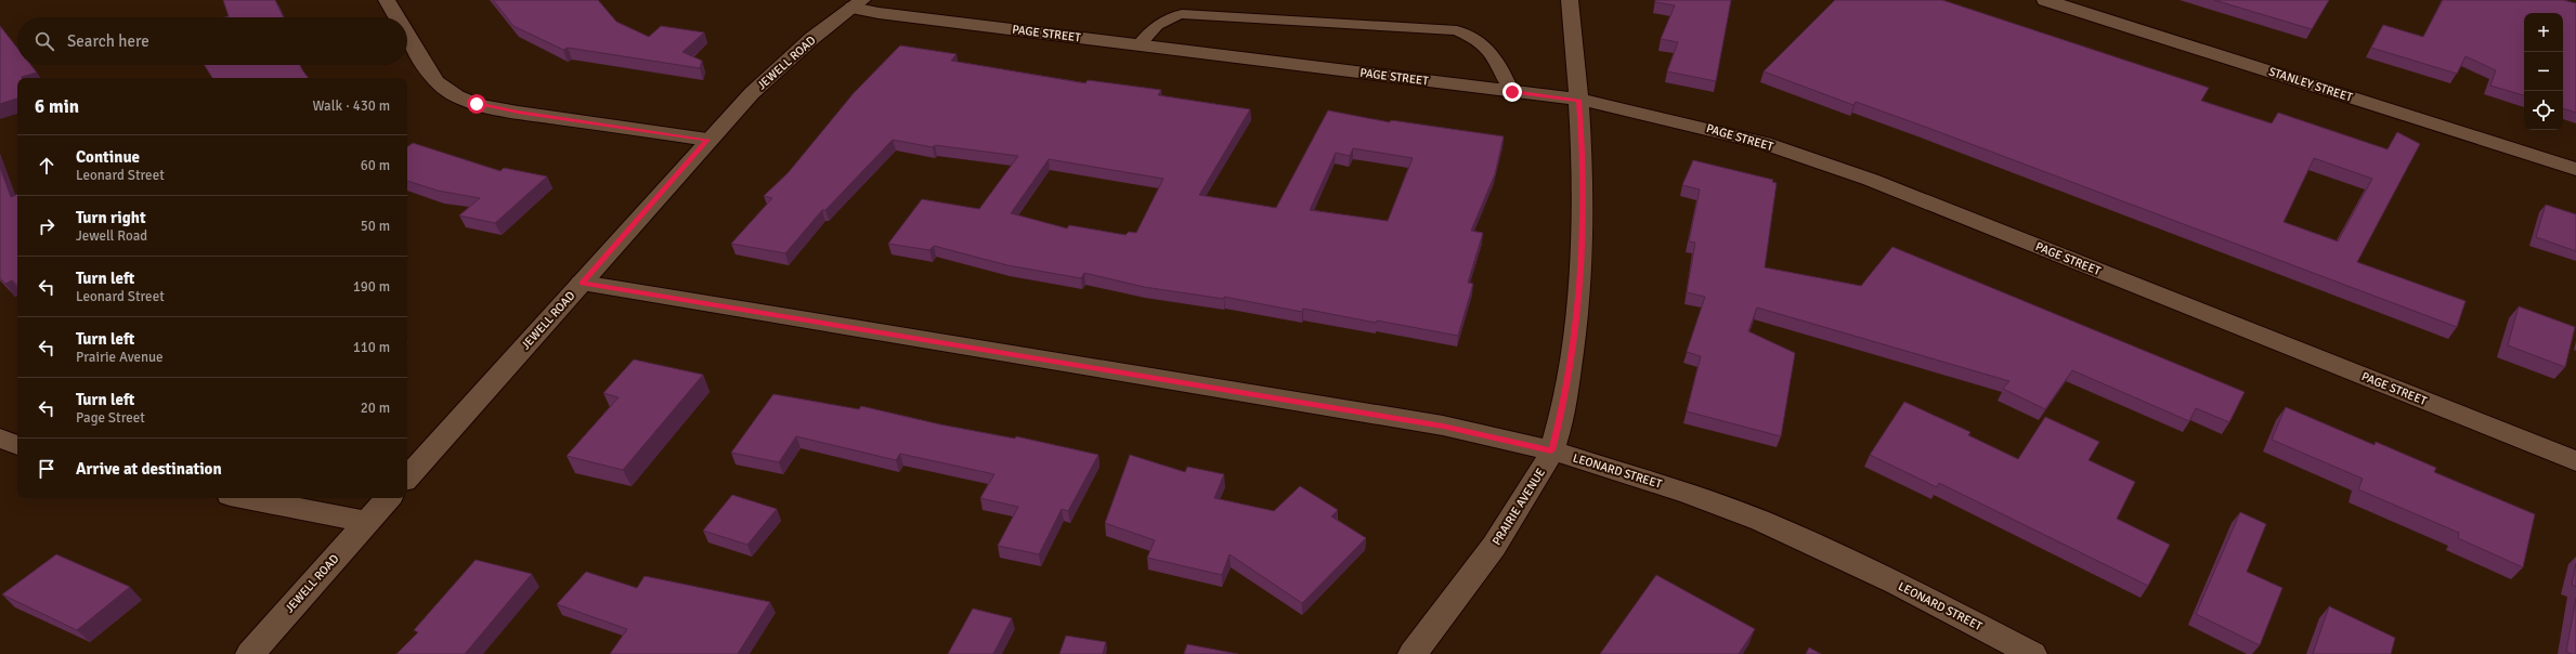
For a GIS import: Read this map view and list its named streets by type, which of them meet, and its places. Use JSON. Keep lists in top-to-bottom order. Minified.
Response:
{"streets":{"street":["PAGE STREET","JEWELL ROAD","STANLEY STREET","LEONARD STREET","PRAIRIE AVENUE"]},"crossings":[["PAGE STREET","JEWELL ROAD"],["PAGE STREET","PRAIRIE AVENUE"],["JEWELL ROAD","LEONARD STREET"],["LEONARD STREET","PRAIRIE AVENUE"]],"page":{"map_buttons":["+","−"],"search":"Search here","heading":["6 min","Walk · 430 m"],"list":[["Continue","Leonard Street","60 m"],["Turn right","Jewell Road","50 m"],["Turn left","Leonard Street","190 m"],["Turn left","Prairie Avenue","110 m"],["Turn left","Page Street","20 m"],"Arrive at destination"]}}
